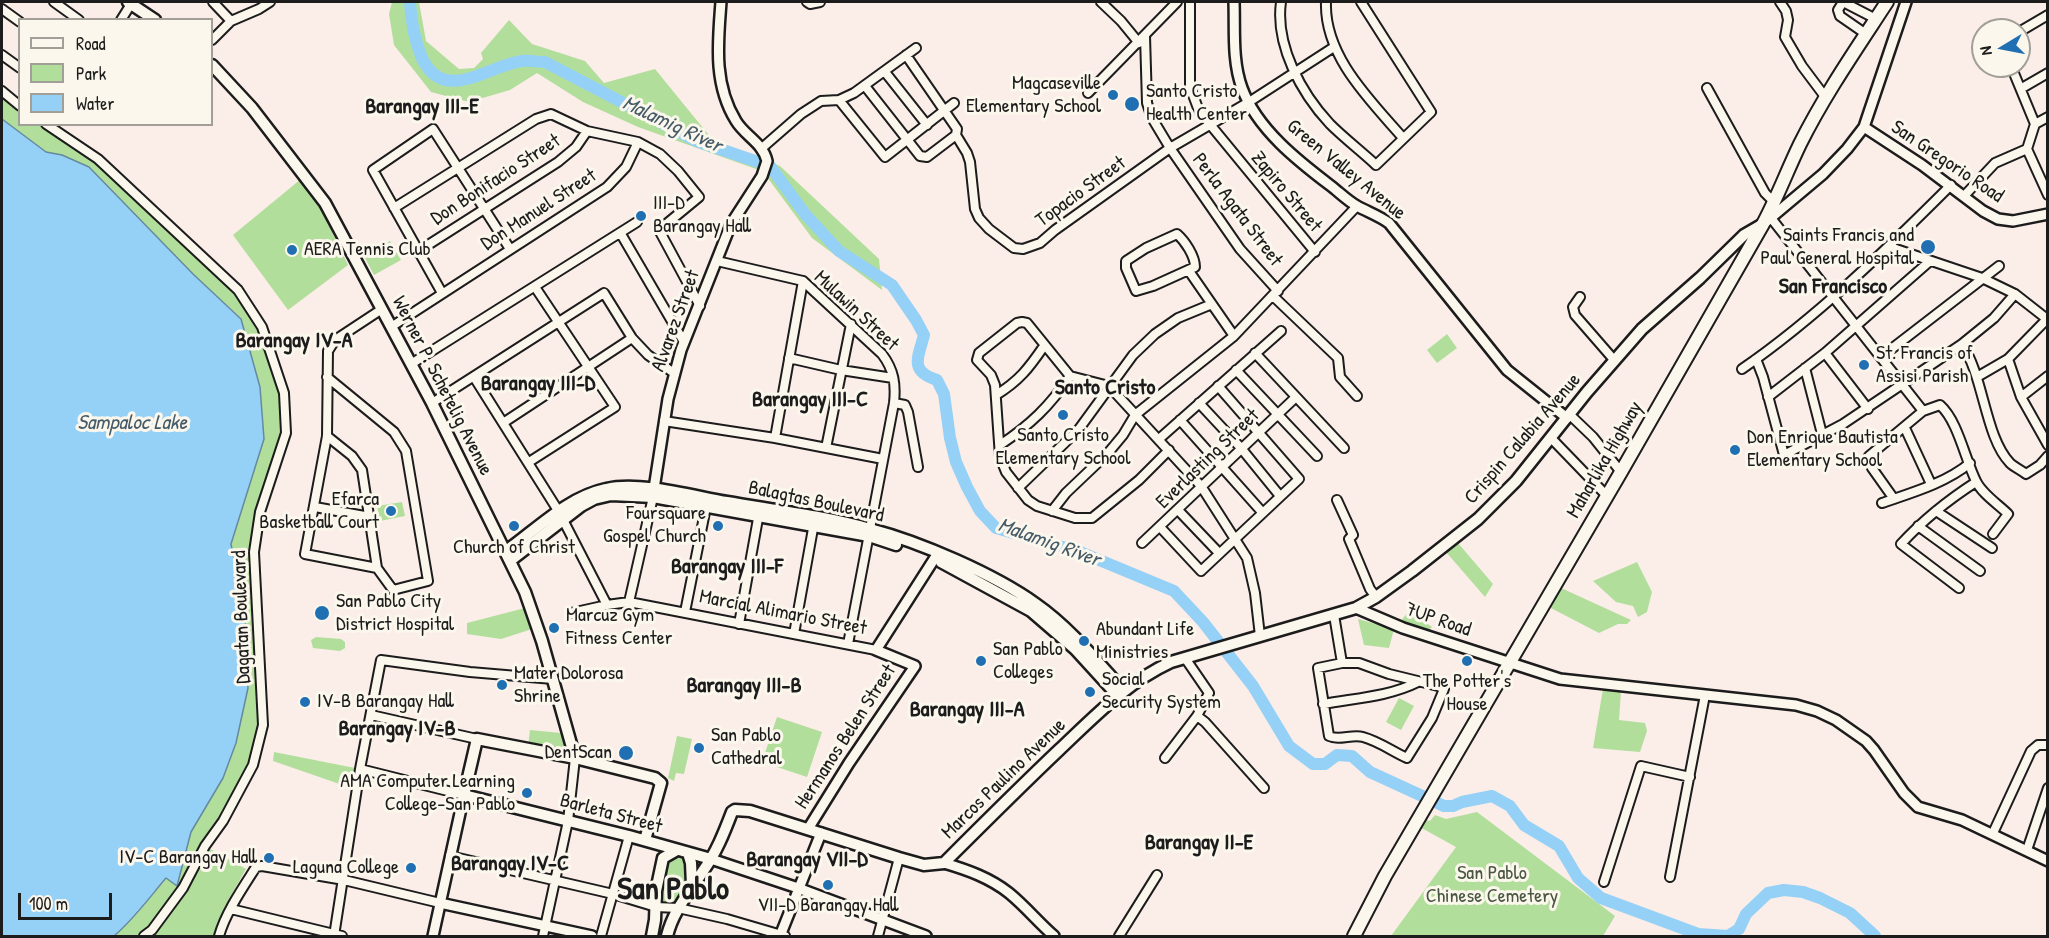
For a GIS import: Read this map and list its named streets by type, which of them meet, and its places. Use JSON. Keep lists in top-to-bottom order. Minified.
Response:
{"streets":{"main road":["Werner P. Schetelig Avenue","Crispin Calabia Avenue","Maharlika Highway","Balagtas Boulevard","Marcos Paulino Avenue","Barleta Street"],"street":["San Gregorio Road","Green Valley Avenue","Don Bonifacio Street","Topacio Street","Zapiro Street","Don Manuel Street","Perla Agata Street","Mulawin Street","Alvarez Street","Everlasting Street","Marcial Alimario Street","Dagatan Boulevard","7UP Road","Hermanos Belen Street"]},"crossings":[["Green Valley Avenue","Topacio Street"],["Green Valley Avenue","Crispin Calabia Avenue"],["Topacio Street","Zapiro Street"],["Topacio Street","Perla Agata Street"],["Don Manuel Street","Werner P. Schetelig Avenue"],["Mulawin Street","Alvarez Street"],["Alvarez Street","Balagtas Boulevard"],["Alvarez Street","Marcial Alimario Street"],["Werner P. Schetelig Avenue","Balagtas Boulevard"],["Crispin Calabia Avenue","Maharlika Highway"],["Crispin Calabia Avenue","7UP Road"],["Crispin Calabia Avenue","Marcos Paulino Avenue"],["Maharlika Highway","7UP Road"],["Balagtas Boulevard","Marcos Paulino Avenue"],["Marcial Alimario Street","Hermanos Belen Street"],["Hermanos Belen Street","Marcos Paulino Avenue"],["Marcos Paulino Avenue","Barleta Street"]],"districts":["Barangay III-E","San Francisco","Barangay IV-A","Barangay III-D","Santo Cristo","Barangay III-C","Barangay III-F","Barangay III-B","Barangay III-A","Barangay IV-B","Barangay II-E","Barangay VII-D","Barangay IV-C","San Pablo"],"water":["Malamig River","Sampaloc Lake"],"parks":["San Pablo Chinese Cemetery"],"places":["Magcaseville Elementary School","Santo Cristo Health Center","III-D Barangay Hall","Saints Francis and Paul General Hospital","AERA Tennis Club","St. Francis of Assisi Parish","Santo Cristo Elementary School","Don Enrique Bautista Elementary School","Efarca Basketball Court","Church of Christ","Foursquare Gospel Church","San Pablo City District Hospital","Marcuz Gym Fitness Center","Abundant Life Ministries","San Pablo Colleges","The Potter's House","Mater Dolorosa Shrine","Social Security System","IV-B Barangay Hall","San Pablo Cathedral","DentScan","AMA Computer Learning College-San Pablo","IV-C Barangay Hall","Laguna College","VII-D Barangay Hall"],"legend":["Road","Park","Water"],"scale_bar":"100 m","north":"left"}
